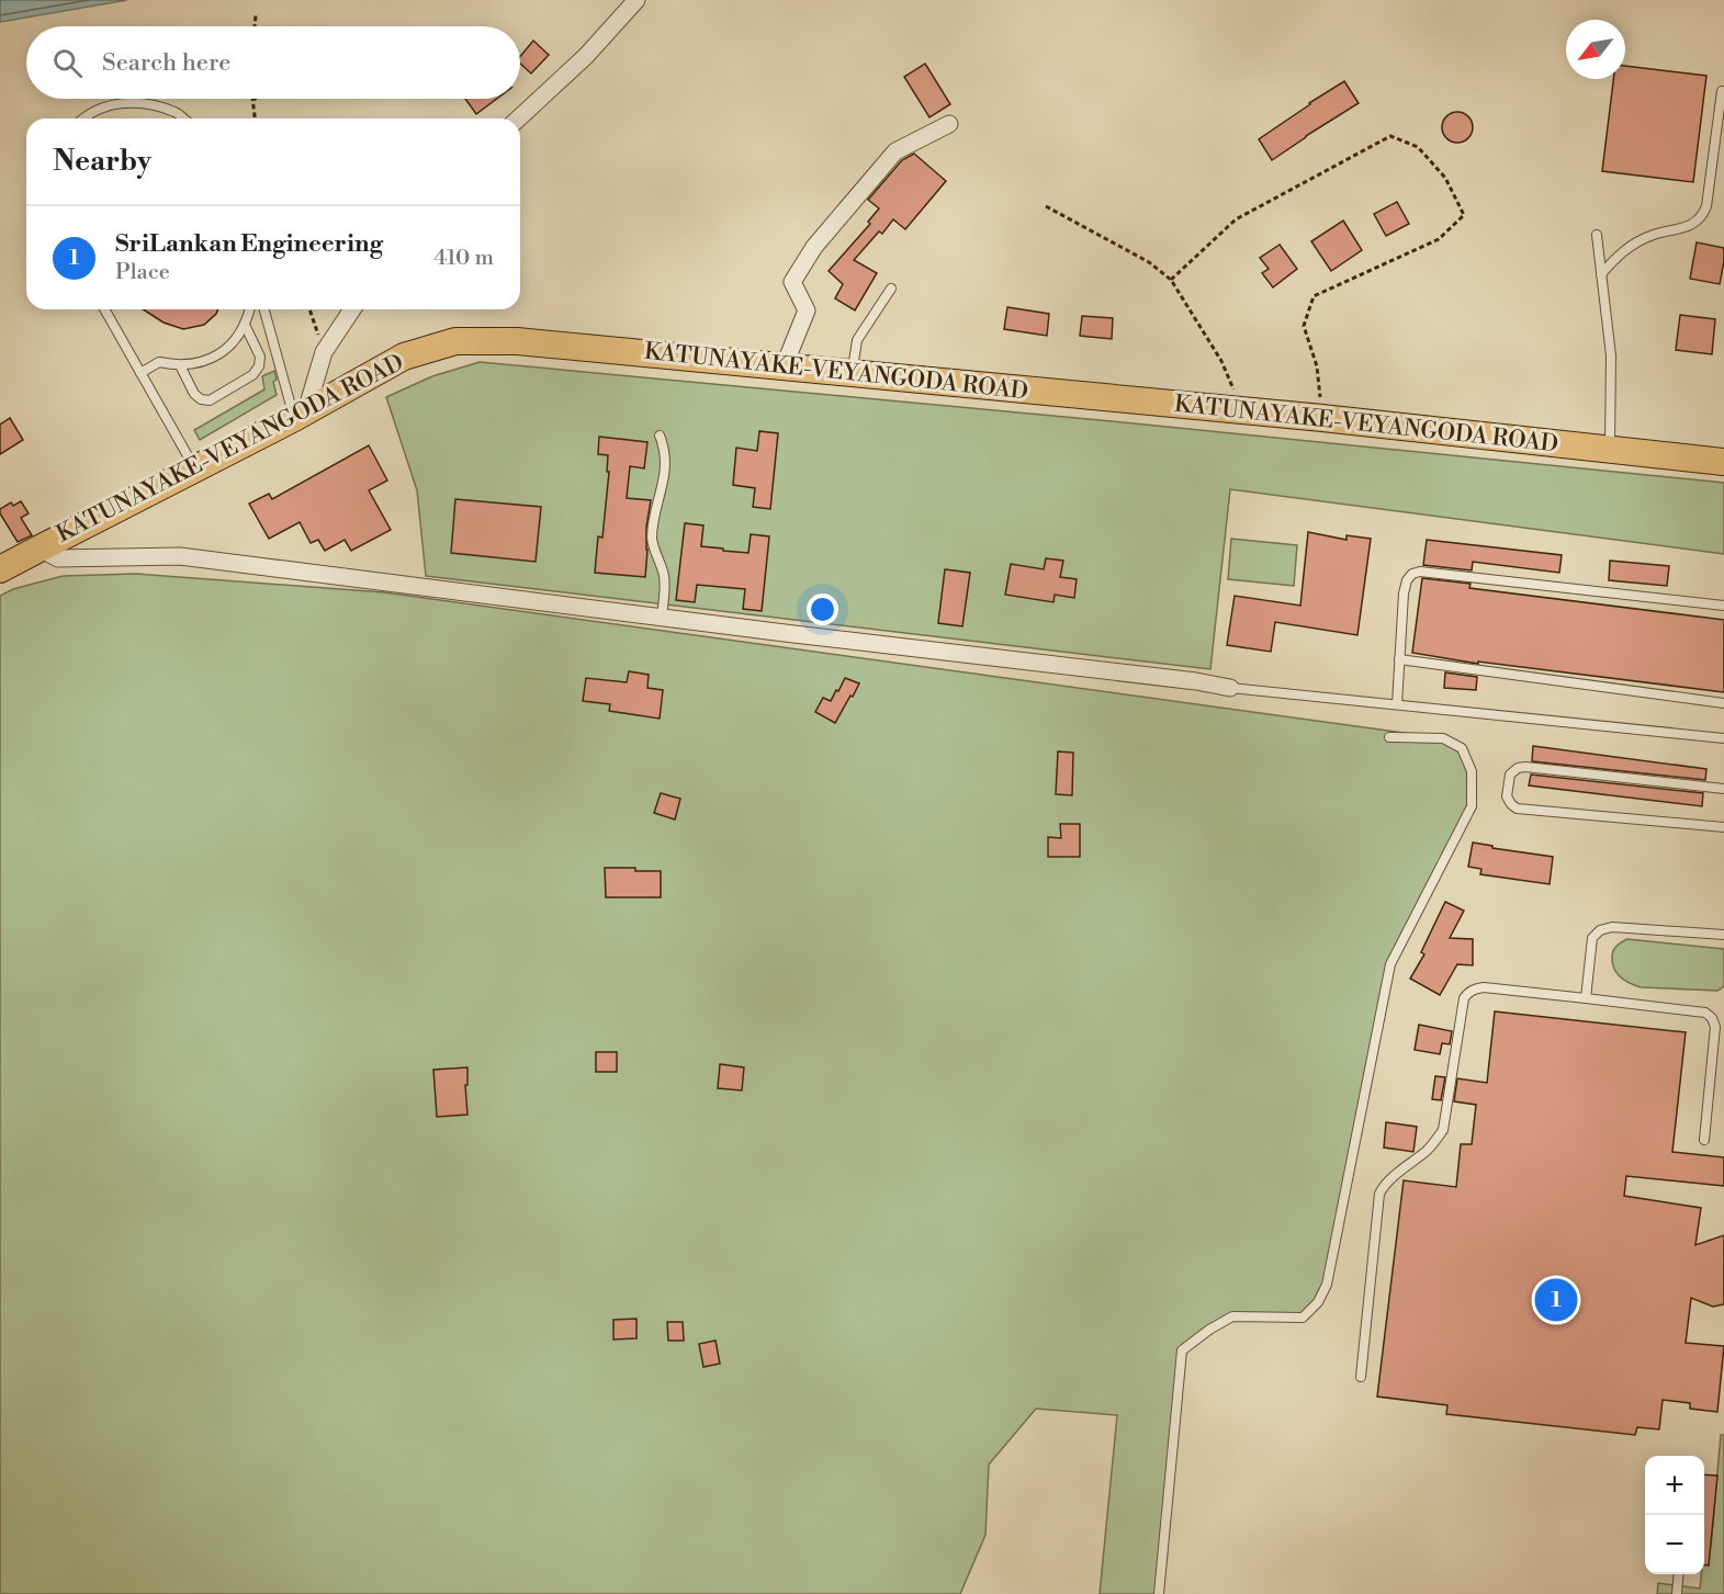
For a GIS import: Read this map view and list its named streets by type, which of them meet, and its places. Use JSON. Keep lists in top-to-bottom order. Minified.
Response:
{"streets":{"main road":["KATUNAYAKE-VEYANGODA ROAD"]},"north":"bottom left","page":{"search":"Search here","heading":"Nearby","list":[{"mark":"1","name":"SriLankan Engineering","note":"Place","value":"410 m"}],"pins":"1","map_buttons":["+","−"]}}
